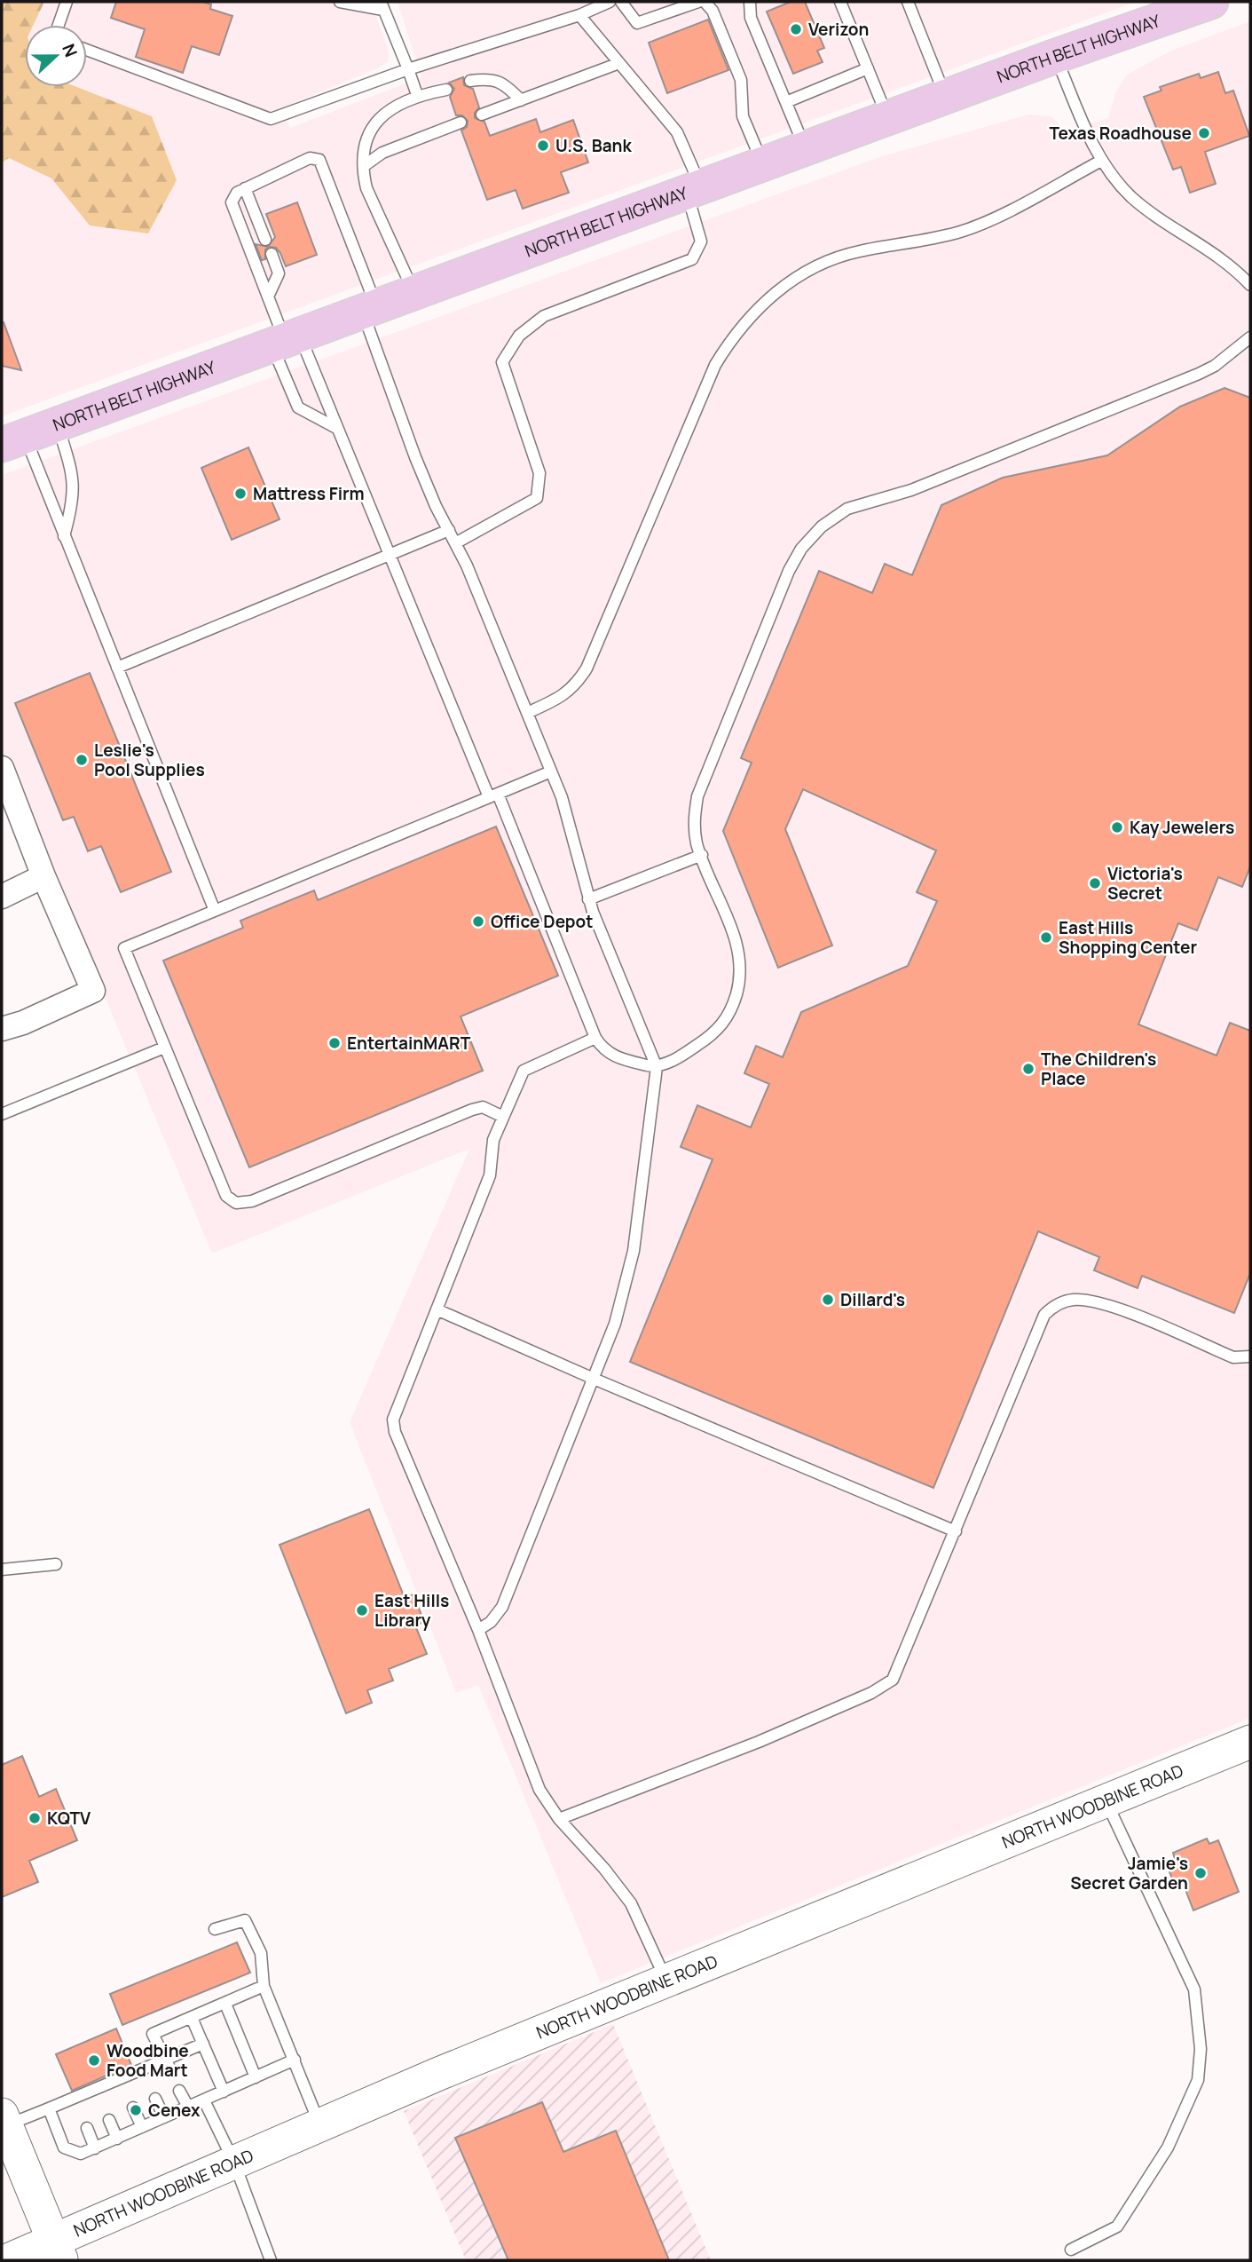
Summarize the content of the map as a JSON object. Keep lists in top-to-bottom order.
{
  "streets": {
    "main road": ["NORTH BELT HIGHWAY", "NORTH WOODBINE ROAD"]
  },
  "places": [
    "Verizon",
    "Texas Roadhouse",
    "U.S. Bank",
    "Mattress Firm",
    "Leslie's Pool Supplies",
    "Kay Jewelers",
    "Victoria's Secret",
    "Office Depot",
    "East Hills Shopping Center",
    "EntertainMART",
    "The Children's Place",
    "Dillard's",
    "East Hills Library",
    "KQTV",
    "Jamie's Secret Garden",
    "Woodbine Food Mart",
    "Cenex"
  ],
  "north": "right"
}
